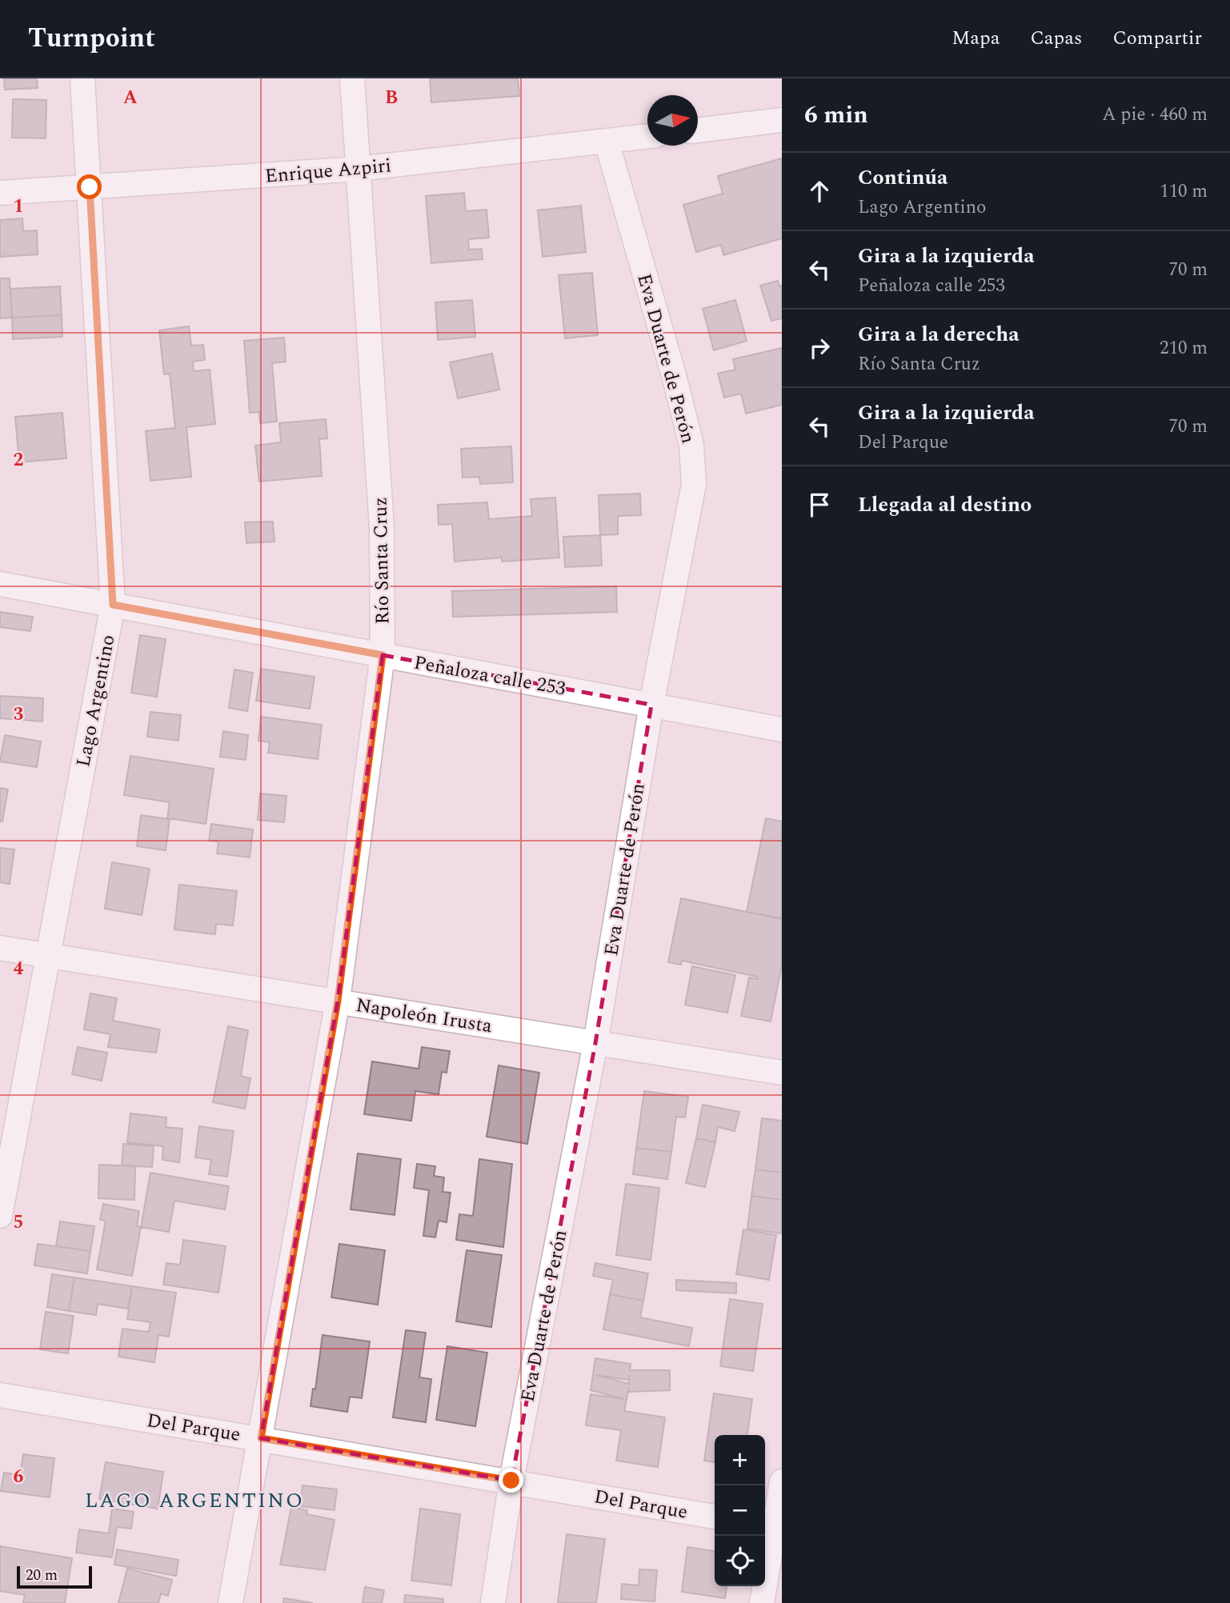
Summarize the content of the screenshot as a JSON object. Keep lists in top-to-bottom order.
{
  "streets": {
    "street": [
      "Enrique Azpiri",
      "Eva Duarte de Perón",
      "Río Santa Cruz",
      "Peñaloza calle 253",
      "Lago Argentino",
      "Napoleón Irusta",
      "Del Parque"
    ]
  },
  "crossings": [
    ["Enrique Azpiri", "Eva Duarte de Perón"],
    ["Enrique Azpiri", "Río Santa Cruz"],
    ["Enrique Azpiri", "Lago Argentino"],
    ["Eva Duarte de Perón", "Peñaloza calle 253"],
    ["Eva Duarte de Perón", "Napoleón Irusta"],
    ["Eva Duarte de Perón", "Del Parque"],
    ["Río Santa Cruz", "Peñaloza calle 253"],
    ["Río Santa Cruz", "Napoleón Irusta"],
    ["Río Santa Cruz", "Del Parque"],
    ["Peñaloza calle 253", "Lago Argentino"],
    ["Lago Argentino", "Napoleón Irusta"]
  ],
  "districts": ["LAGO ARGENTINO"],
  "scale_bar": "20 m",
  "north": "right",
  "page": {
    "header": "Turnpoint",
    "nav": ["Mapa", "Capas", "Compartir"],
    "heading": ["6 min", "A pie · 460 m"],
    "list": [
      ["Continúa", "Lago Argentino", "110 m"],
      ["Gira a la izquierda", "Peñaloza calle 253", "70 m"],
      ["Gira a la derecha", "Río Santa Cruz", "210 m"],
      ["Gira a la izquierda", "Del Parque", "70 m"],
      "Llegada al destino"
    ],
    "map_buttons": ["+", "−"],
    "scale": "20 m"
  },
  "grid": {
    "columns": ["A", "B"],
    "rows": [
      "1",
      "2",
      "3",
      "4",
      "5",
      "6"
    ]
  }
}
